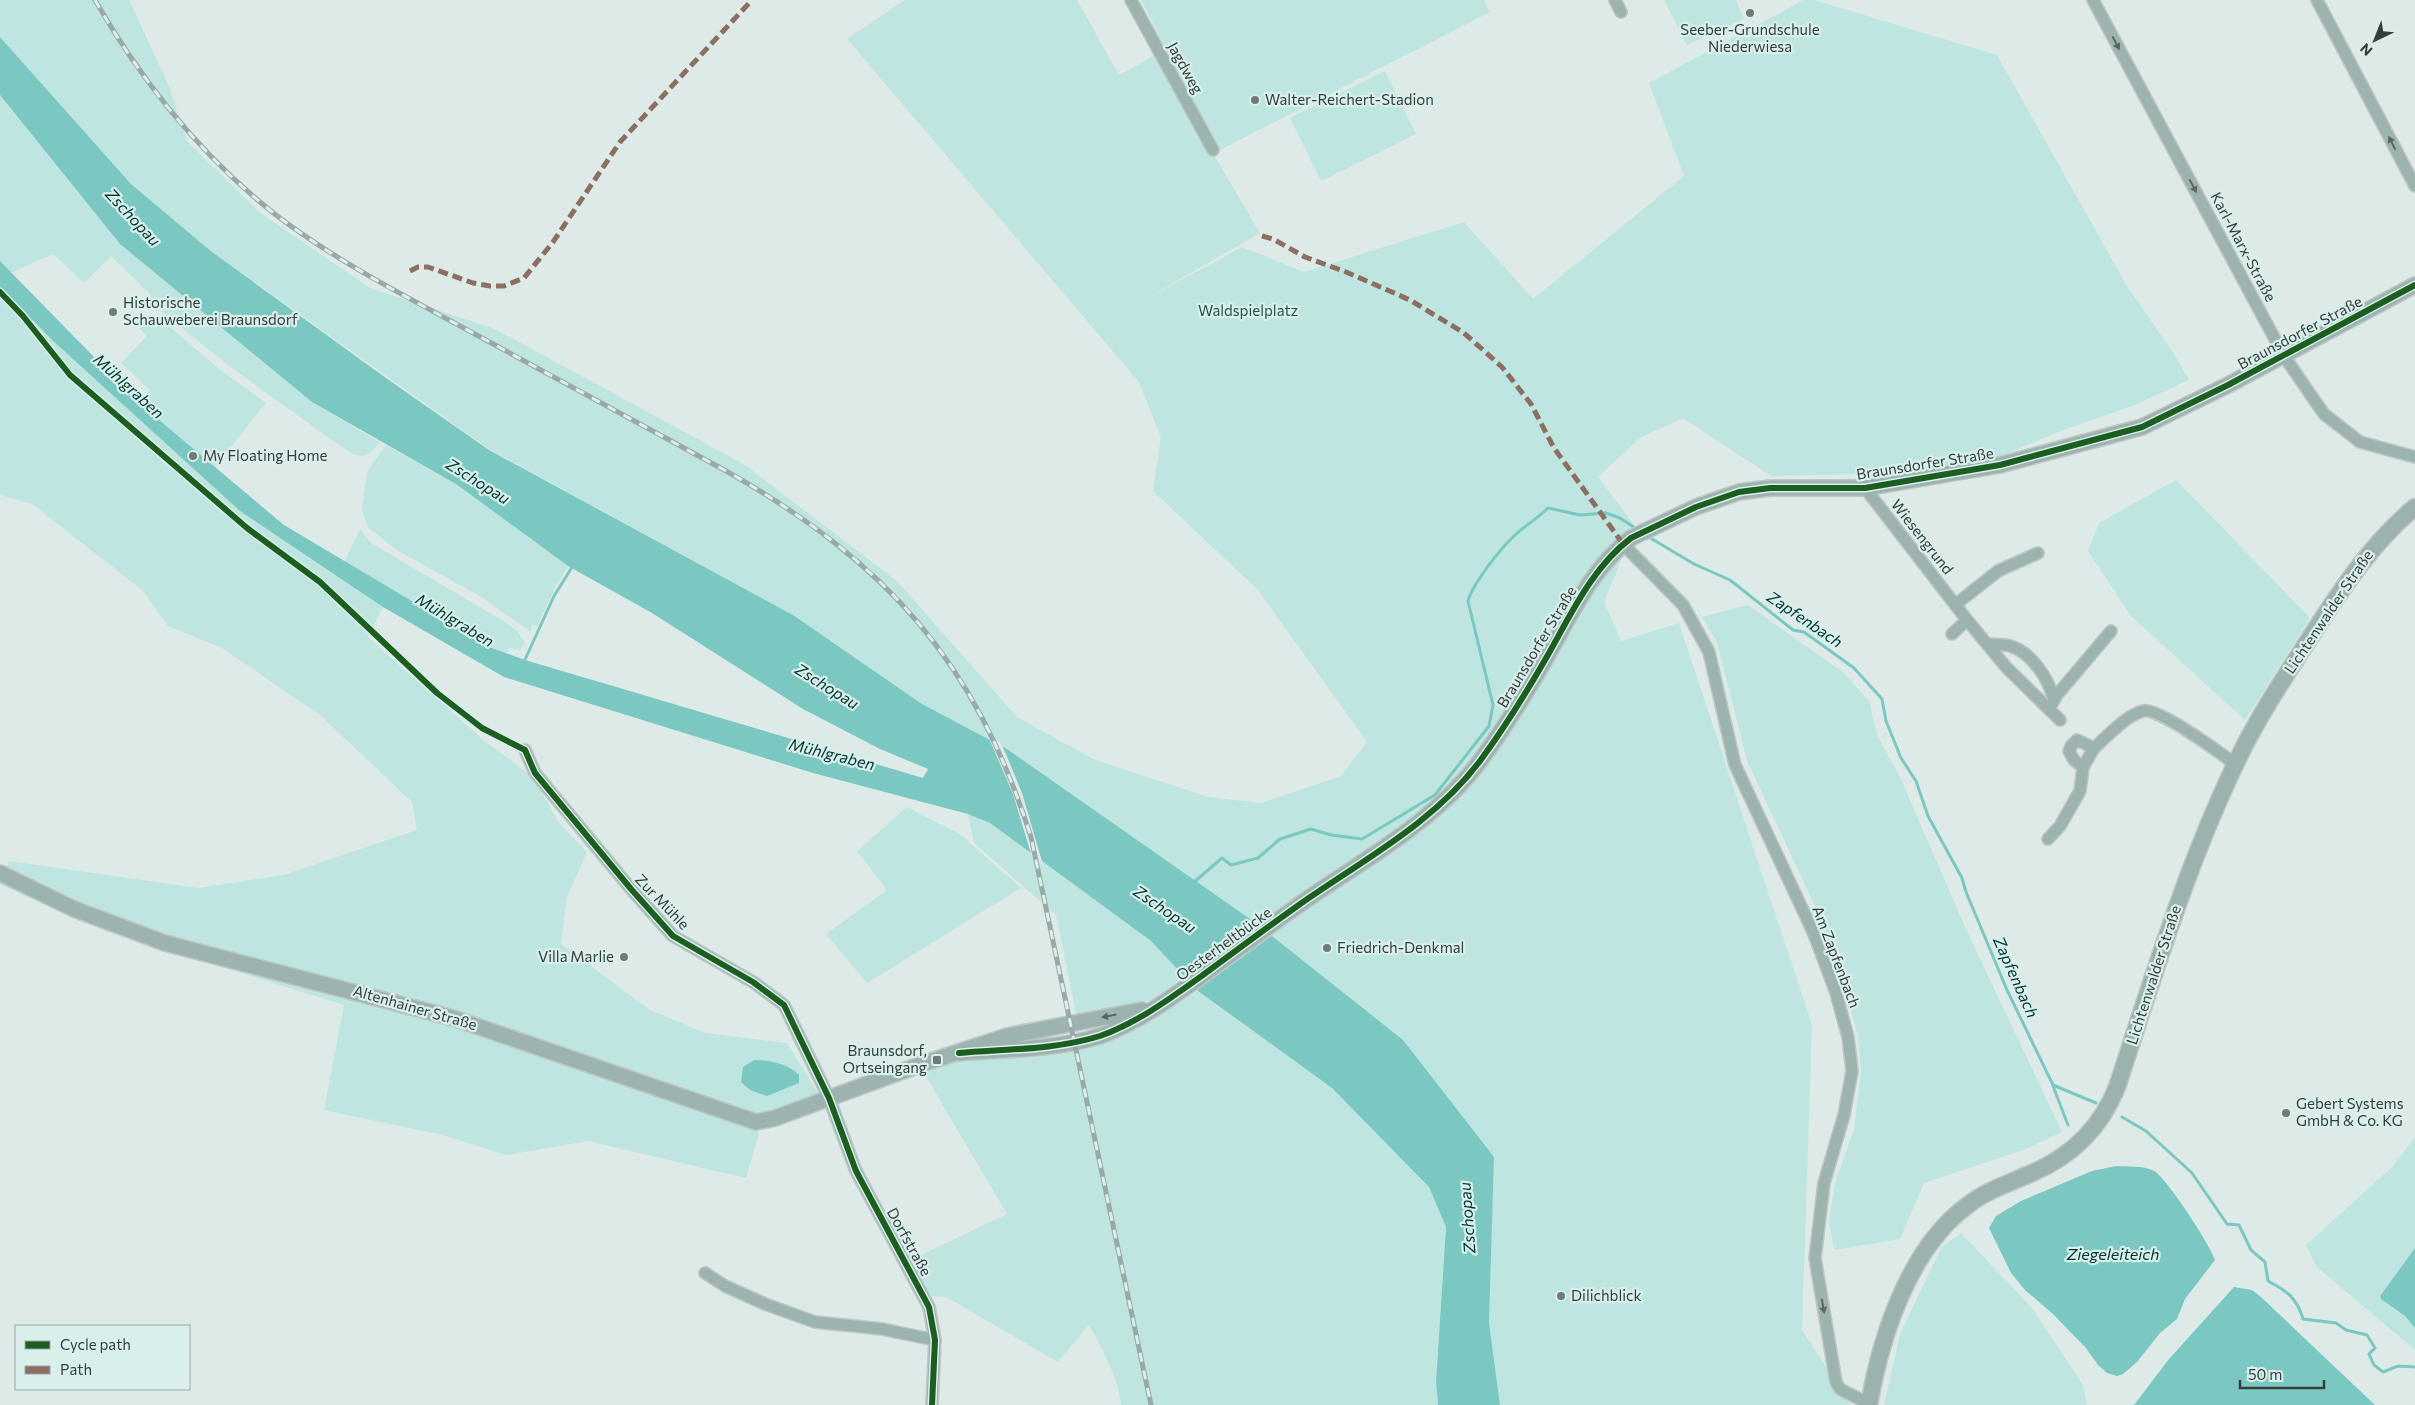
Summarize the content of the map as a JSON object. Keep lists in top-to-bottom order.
{
  "streets": {
    "main road": ["Lichtenwalder Straße"],
    "street": [
      "Jagdweg",
      "Karl-Marx-Straße",
      "Braunsdorfer Straße",
      "Wiesengrund",
      "Zur Mühle",
      "Oesterheltbücke",
      "Am Zapfenbach",
      "Altenhainer Straße",
      "Dorfstraße"
    ]
  },
  "crossings": [
    ["Karl-Marx-Straße", "Braunsdorfer Straße"],
    ["Braunsdorfer Straße", "Wiesengrund"],
    ["Braunsdorfer Straße", "Oesterheltbücke"],
    ["Braunsdorfer Straße", "Am Zapfenbach"],
    ["Lichtenwalder Straße", "Am Zapfenbach"],
    ["Zur Mühle", "Oesterheltbücke"],
    ["Zur Mühle", "Altenhainer Straße"],
    ["Zur Mühle", "Dorfstraße"],
    ["Oesterheltbücke", "Altenhainer Straße"],
    ["Oesterheltbücke", "Dorfstraße"],
    ["Altenhainer Straße", "Dorfstraße"]
  ],
  "one_way": ["Karl-Marx-Straße", "Am Zapfenbach"],
  "water": [
    "Zschopau",
    "Mühlgraben",
    "Zapfenbach",
    "Ziegeleiteich"
  ],
  "parks": ["Waldspielplatz"],
  "places": {
    "other": [
      "Seeber-Grundschule Niederwiesa",
      "Walter-Reichert-Stadion",
      "Historische Schauweberei Braunsdorf",
      "My Floating Home",
      "Friedrich-Denkmal",
      "Villa Marlie",
      "Gebert Systems GmbH & Co. KG",
      "Dilichblick"
    ],
    "transit": ["Braunsdorf, Ortseingang"]
  },
  "legend": ["Cycle path", "Path"],
  "scale_bar": "50 m",
  "north": "bottom left"
}
